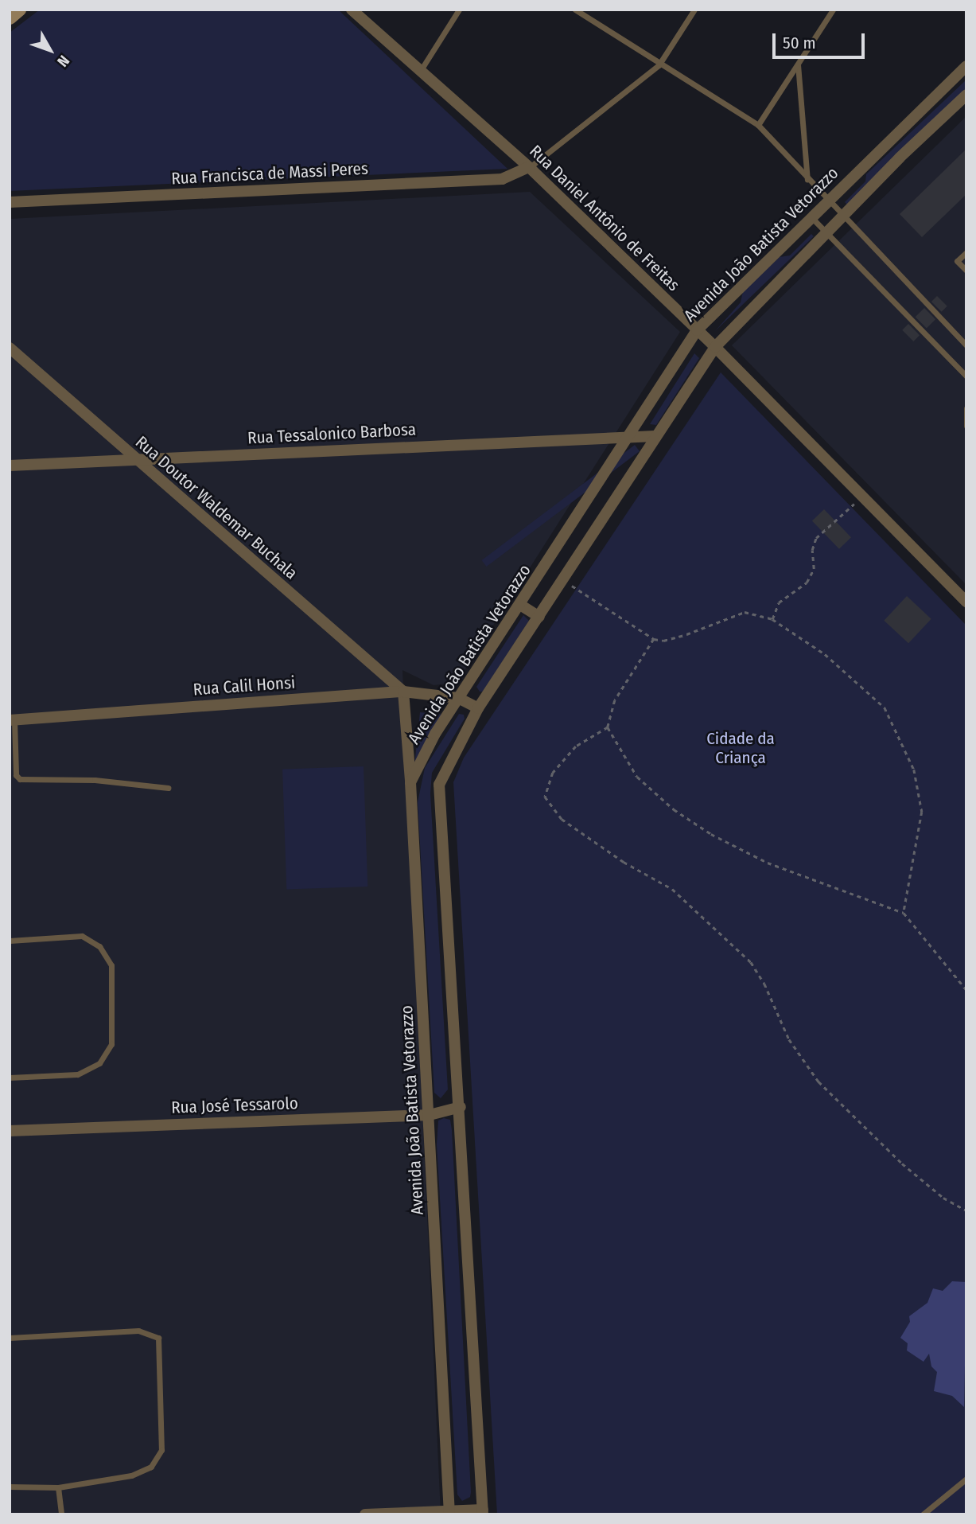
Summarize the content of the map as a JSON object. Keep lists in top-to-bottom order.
{
  "streets": {
    "street": [
      "Rua Francisca de Massi Peres",
      "Rua Daniel Antônio de Freitas",
      "Avenida João Batista Vetorazzo",
      "Rua Tessalonico Barbosa",
      "Rua Doutor Waldemar Buchala",
      "Rua Calil Honsi",
      "Rua José Tessarolo"
    ]
  },
  "crossings": [
    ["Rua Francisca de Massi Peres", "Rua Daniel Antônio de Freitas"],
    ["Rua Daniel Antônio de Freitas", "Avenida João Batista Vetorazzo"],
    ["Avenida João Batista Vetorazzo", "Rua Tessalonico Barbosa"],
    ["Avenida João Batista Vetorazzo", "Rua Calil Honsi"],
    ["Avenida João Batista Vetorazzo", "Rua José Tessarolo"],
    ["Rua Tessalonico Barbosa", "Rua Doutor Waldemar Buchala"],
    ["Rua Doutor Waldemar Buchala", "Rua Calil Honsi"]
  ],
  "parks": ["Cidade da Criança"],
  "scale_bar": "50 m",
  "north": "bottom right"
}
